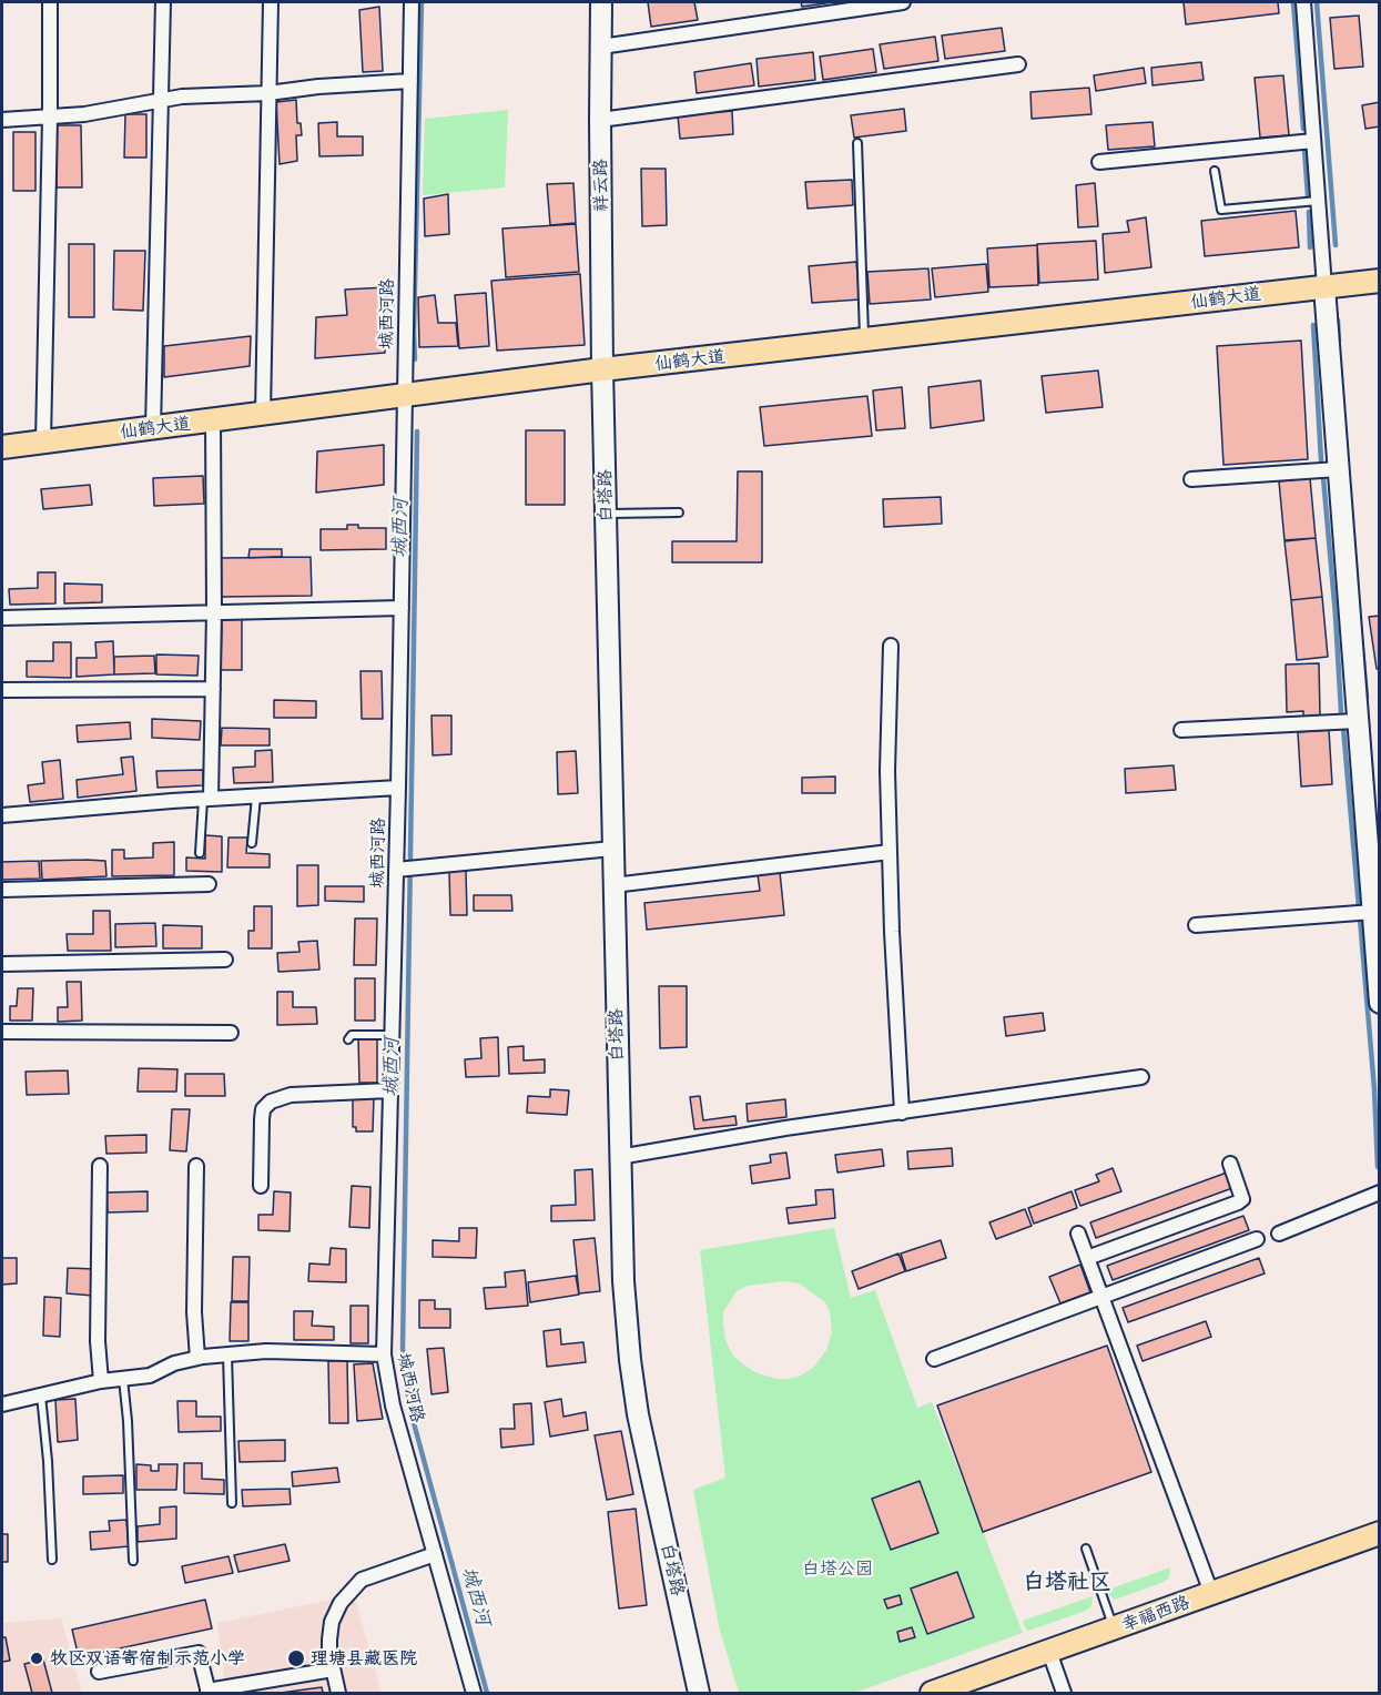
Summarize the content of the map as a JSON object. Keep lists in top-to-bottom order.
{
  "streets": {
    "main road": ["仙鹤大道", "幸福西路"],
    "street": ["祥云路", "城西河路", "白塔路"]
  },
  "crossings": [
    ["祥云路", "仙鹤大道"],
    ["祥云路", "白塔路"],
    ["仙鹤大道", "城西河路"],
    ["仙鹤大道", "白塔路"]
  ],
  "districts": ["白塔社区"],
  "water": ["城西河"],
  "parks": ["白塔公园"],
  "places": ["牧区双语寄宿制示范小学", "理塘县藏医院"]
}
